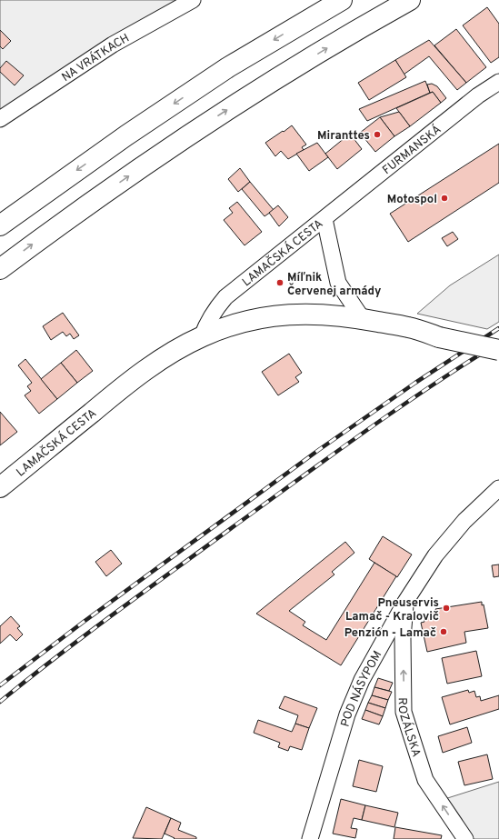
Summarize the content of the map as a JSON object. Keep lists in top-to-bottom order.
{
  "streets": {
    "main road": ["LAMAČSKÁ CESTA"],
    "street": [
      "NA VRÁTKACH",
      "FURMANSKÁ",
      "POD NÁSYPOM",
      "ROZÁLSKA"
    ]
  },
  "crossings": [
    ["FURMANSKÁ", "LAMAČSKÁ CESTA"],
    ["POD NÁSYPOM", "ROZÁLSKA"]
  ],
  "one_way": ["ROZÁLSKA"],
  "places": [
    "Miranttes",
    "Motospol",
    "Míľnik Červenej armády",
    "Pneuservis Lamač - Kralovič",
    "Penzión - Lamač"
  ]
}
